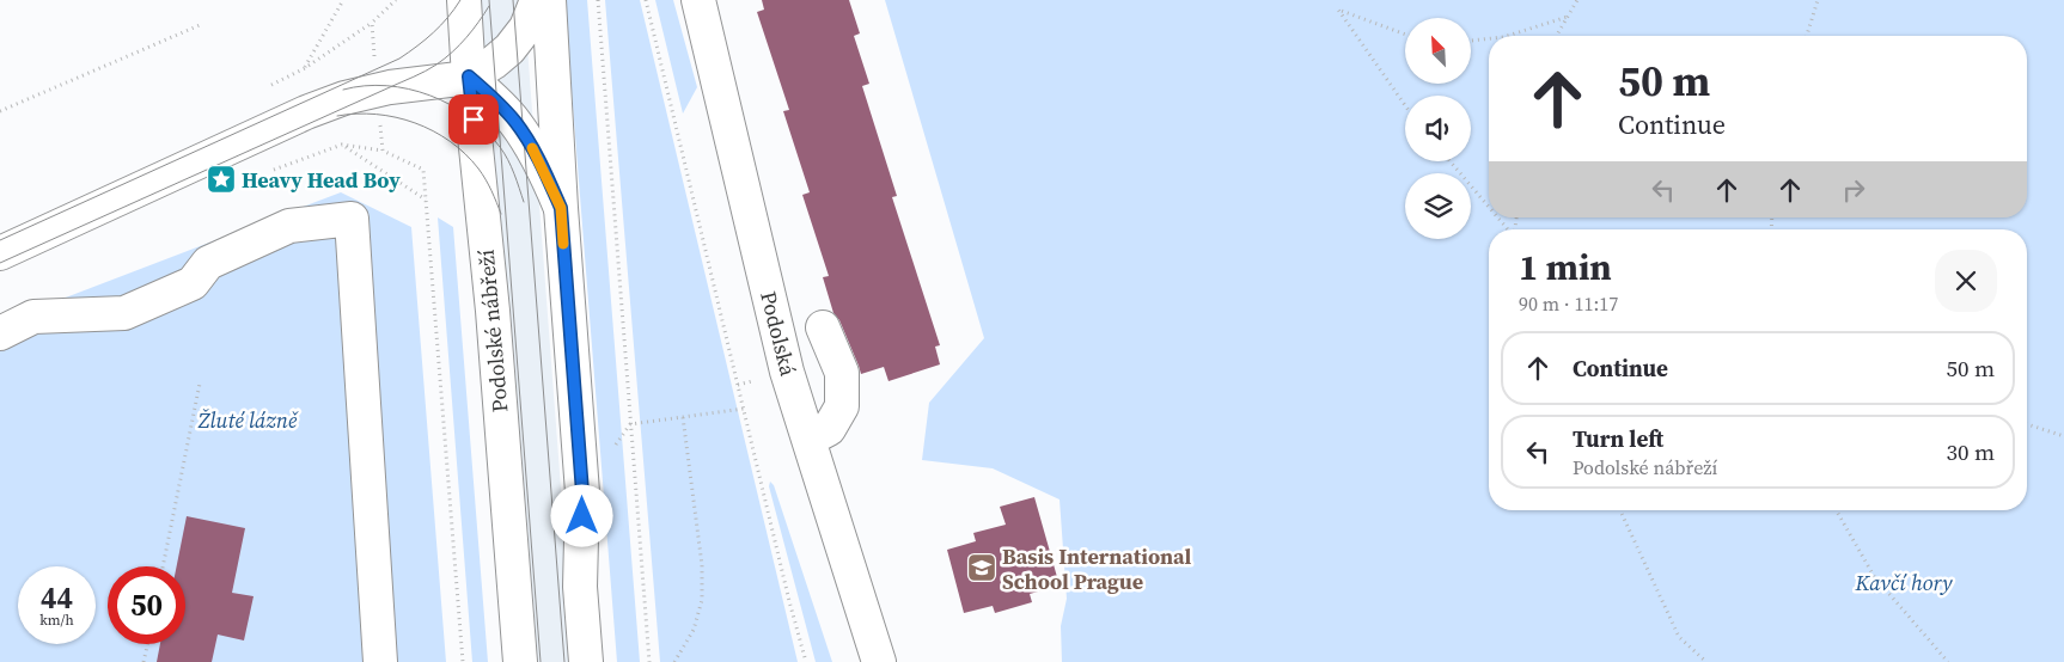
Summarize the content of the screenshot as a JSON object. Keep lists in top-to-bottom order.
{
  "streets": {
    "main road": ["Podolské nábřeží", "Podolská"]
  },
  "parks": ["Žluté lázně", "Kavčí hory"],
  "places": {
    "place": ["Heavy Head Boy"],
    "school or university": ["Basis International School Prague"]
  },
  "north": "top left",
  "page": {
    "turn": ["50 m", "Continue"],
    "heading": ["1 min", "90 m · 11:17"],
    "list": [
      {
        "name": "Continue",
        "value": "50 m"
      },
      {
        "name": "Turn left",
        "note": "Podolské nábřeží",
        "value": "30 m"
      }
    ],
    "speed": "44 km/h",
    "limit": "50"
  }
}
